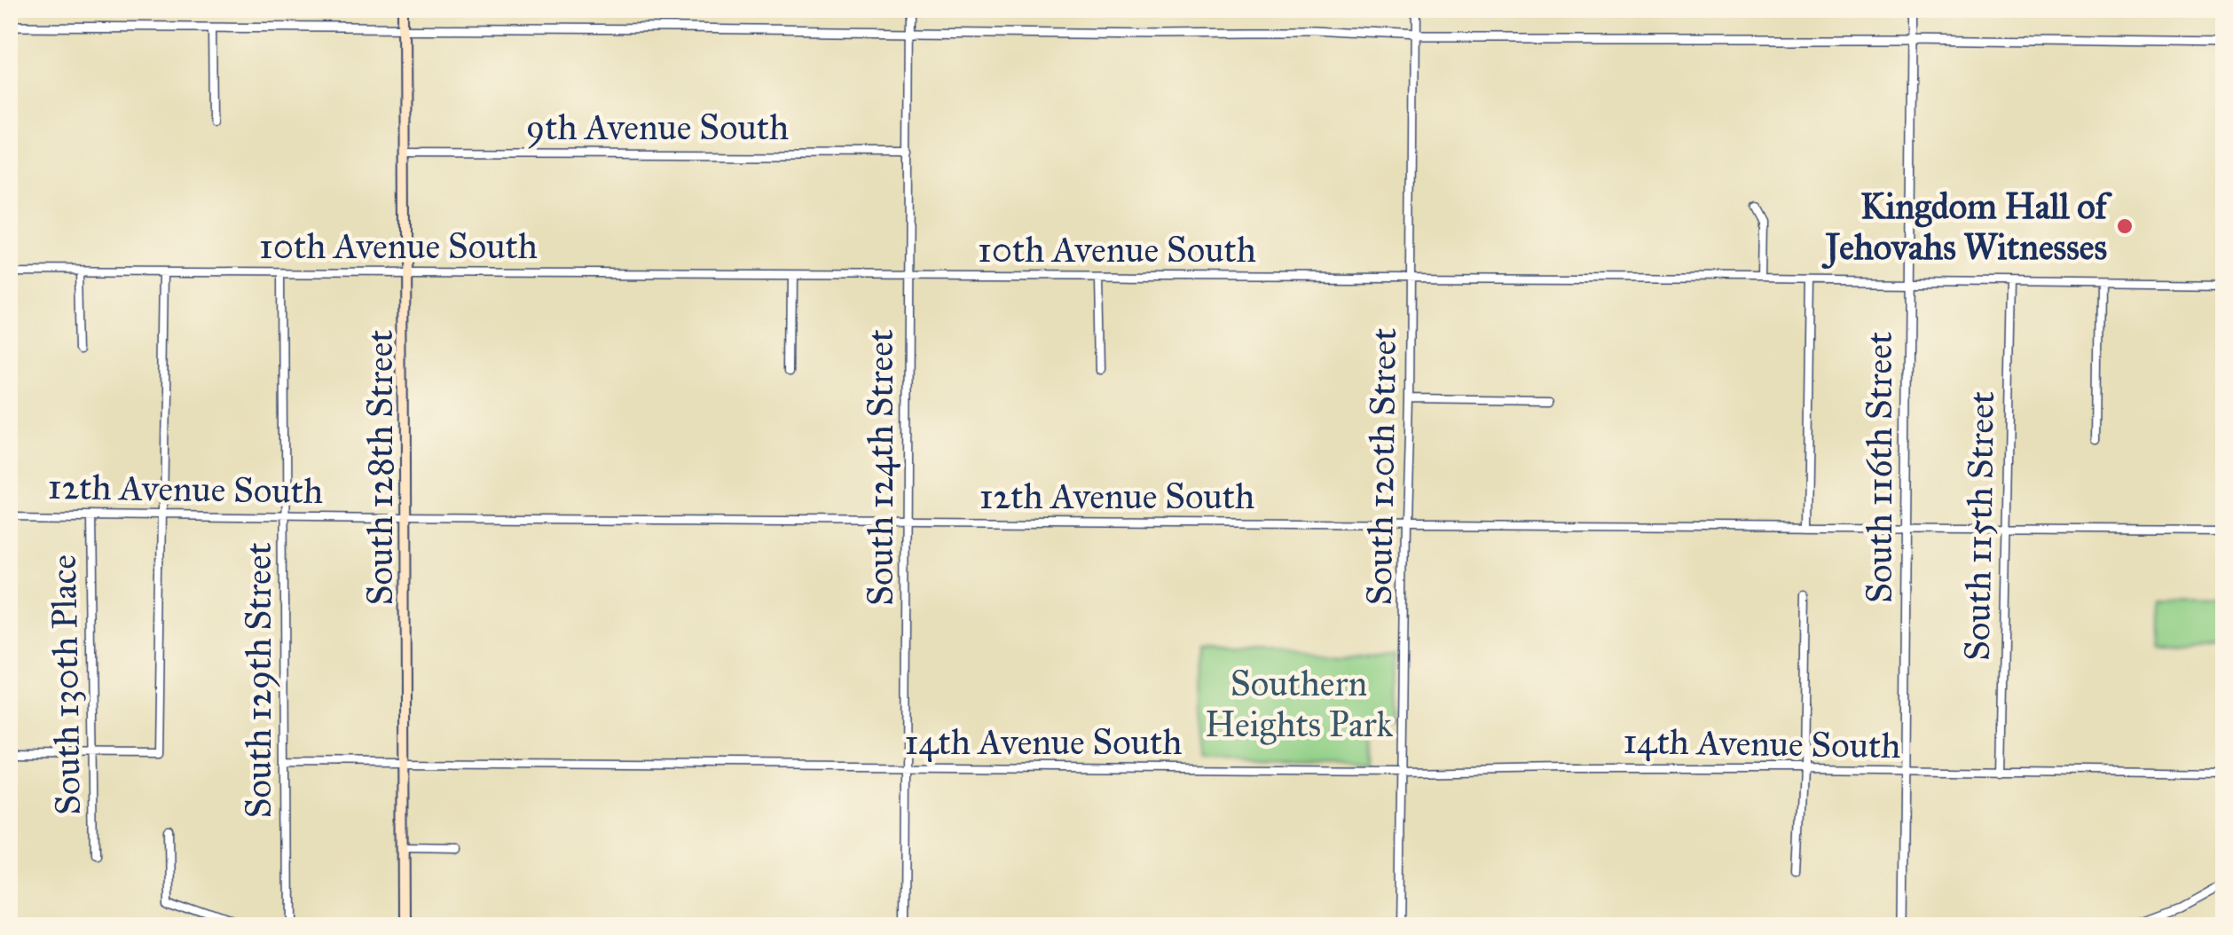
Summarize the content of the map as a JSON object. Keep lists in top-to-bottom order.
{
  "streets": {
    "main road": ["South 128th Street"],
    "street": [
      "9th Avenue South",
      "10th Avenue South",
      "South 120th Street",
      "South 124th Street",
      "South 116th Street",
      "12th Avenue South",
      "South 115th Street",
      "South 129th Street",
      "South 130th Place",
      "14th Avenue South"
    ]
  },
  "crossings": [
    ["9th Avenue South", "South 128th Street"],
    ["9th Avenue South", "South 124th Street"],
    ["10th Avenue South", "South 120th Street"],
    ["10th Avenue South", "South 128th Street"],
    ["10th Avenue South", "South 124th Street"],
    ["10th Avenue South", "South 116th Street"],
    ["10th Avenue South", "South 115th Street"],
    ["10th Avenue South", "South 129th Street"],
    ["South 120th Street", "12th Avenue South"],
    ["South 120th Street", "14th Avenue South"],
    ["South 128th Street", "12th Avenue South"],
    ["South 128th Street", "14th Avenue South"],
    ["South 124th Street", "12th Avenue South"],
    ["South 124th Street", "14th Avenue South"],
    ["South 116th Street", "12th Avenue South"],
    ["South 116th Street", "14th Avenue South"],
    ["12th Avenue South", "South 115th Street"],
    ["12th Avenue South", "South 129th Street"],
    ["12th Avenue South", "South 130th Place"],
    ["South 115th Street", "14th Avenue South"],
    ["South 129th Street", "14th Avenue South"]
  ],
  "parks": ["Southern Heights Park"],
  "places": ["Kingdom Hall of Jehovahs Witnesses"]
}
